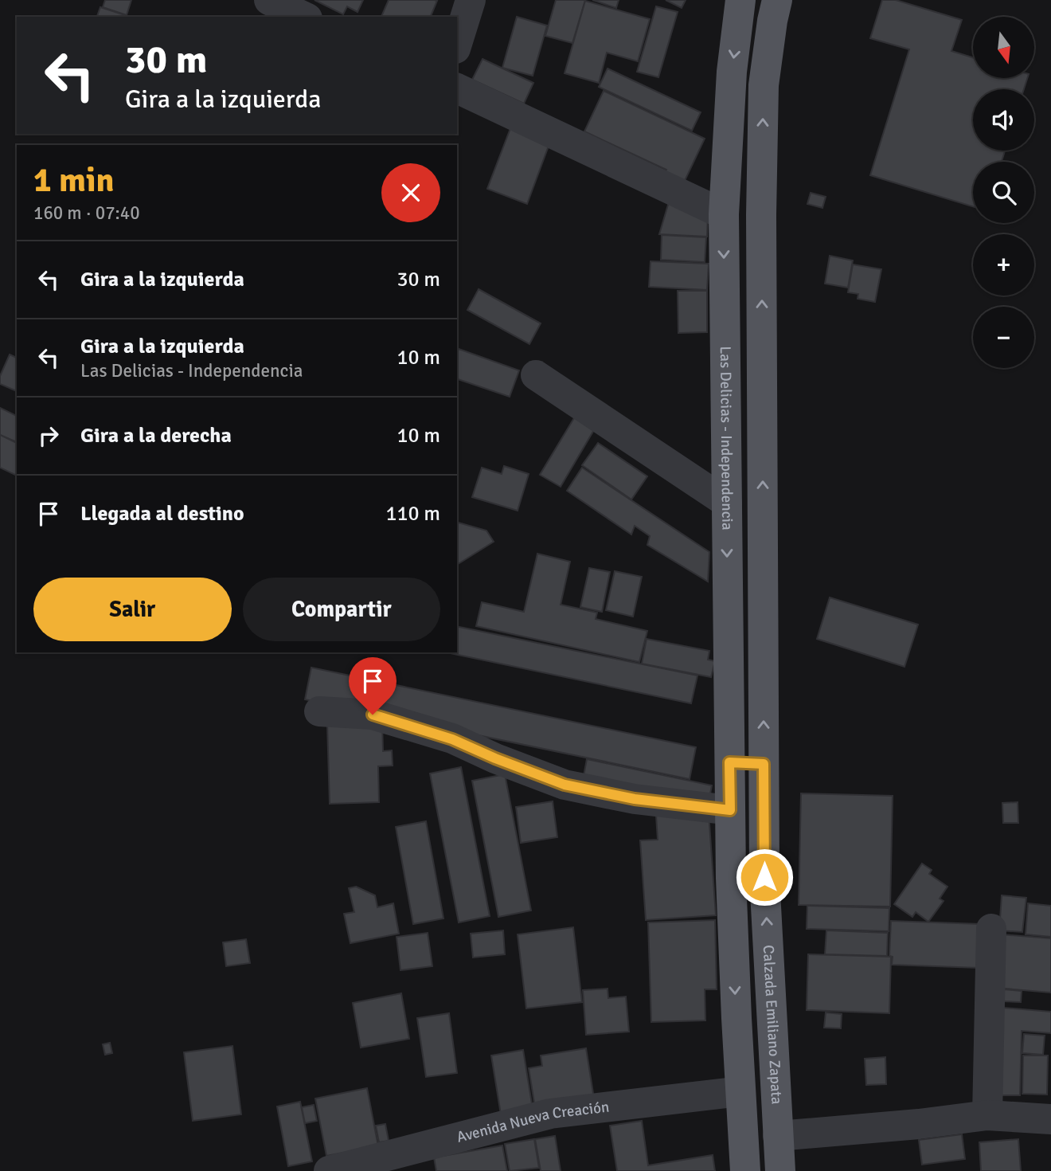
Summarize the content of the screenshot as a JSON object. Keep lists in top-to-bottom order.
{
  "streets": {
    "main road": ["Las Delicias - Independencia", "Calzada Emiliano Zapata"],
    "street": ["Avenida Nueva Creación"]
  },
  "crossings": [
    ["Las Delicias - Independencia", "Avenida Nueva Creación"]
  ],
  "one_way": ["Calzada Emiliano Zapata"],
  "north": "bottom",
  "page": {
    "map_buttons": ["+", "−"],
    "turn": ["30 m", "Gira a la izquierda"],
    "heading": ["1 min", "160 m · 07:40"],
    "list": [
      {
        "name": "Gira a la izquierda",
        "value": "30 m"
      },
      {
        "name": "Gira a la izquierda",
        "note": "Las Delicias - Independencia",
        "value": "10 m"
      },
      {
        "name": "Gira a la derecha",
        "value": "10 m"
      },
      {
        "name": "Llegada al destino",
        "value": "110 m"
      }
    ],
    "buttons": ["Salir", "Compartir"]
  }
}
